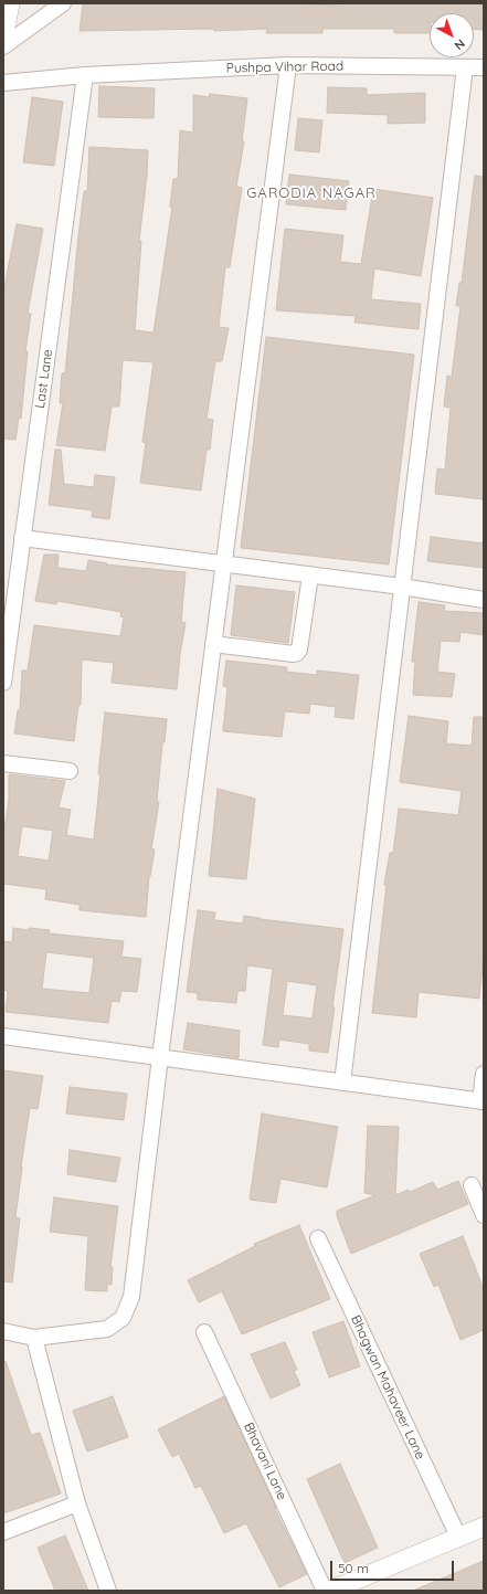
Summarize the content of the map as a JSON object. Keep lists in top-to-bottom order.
{
  "streets": {
    "street": [
      "Pushpa Vihar Road",
      "Last Lane",
      "Bhagwan Mahaveer Lane",
      "Bhavani Lane"
    ]
  },
  "crossings": [
    ["Pushpa Vihar Road", "Last Lane"]
  ],
  "districts": ["GARODIA NAGAR"],
  "scale_bar": "50 m",
  "north": "bottom right"
}
